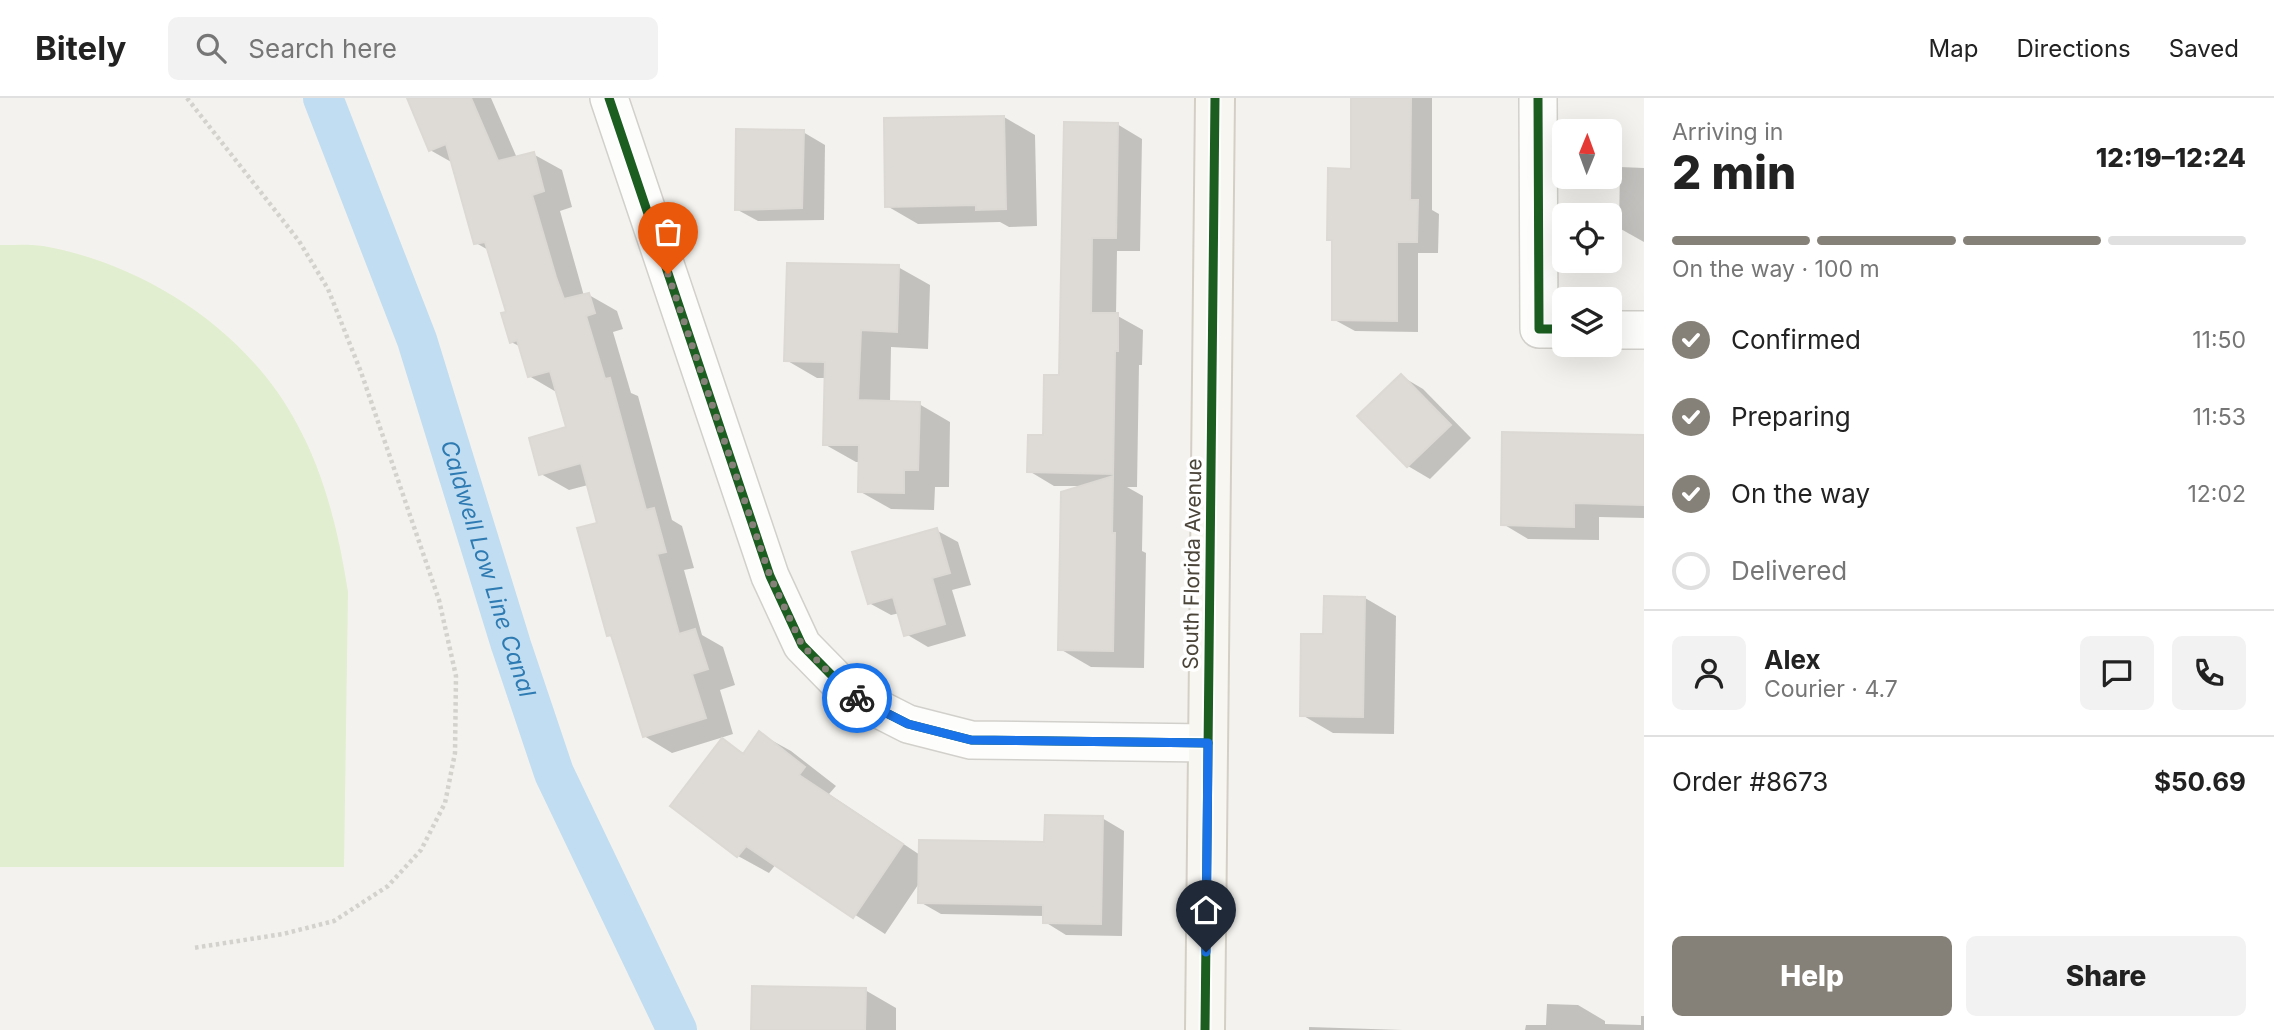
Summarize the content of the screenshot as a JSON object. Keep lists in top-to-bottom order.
{
  "streets": {
    "street": ["South Florida Avenue"]
  },
  "water": ["Caldwell Low Line Canal"],
  "north": "top",
  "page": {
    "header": "Bitely",
    "search": "Search here",
    "nav": ["Map", "Directions", "Saved"],
    "heading": ["2 min", "Arriving in", "12:19–12:24"],
    "panel": [
      "Alex",
      "Courier · 4.7",
      "Order #8673",
      "$50.69"
    ],
    "bar": "On the way · 100 m",
    "list": [
      ["Confirmed", "11:50"],
      ["Preparing", "11:53"],
      ["On the way", "12:02"],
      "Delivered"
    ],
    "buttons": ["Help", "Share"]
  }
}
